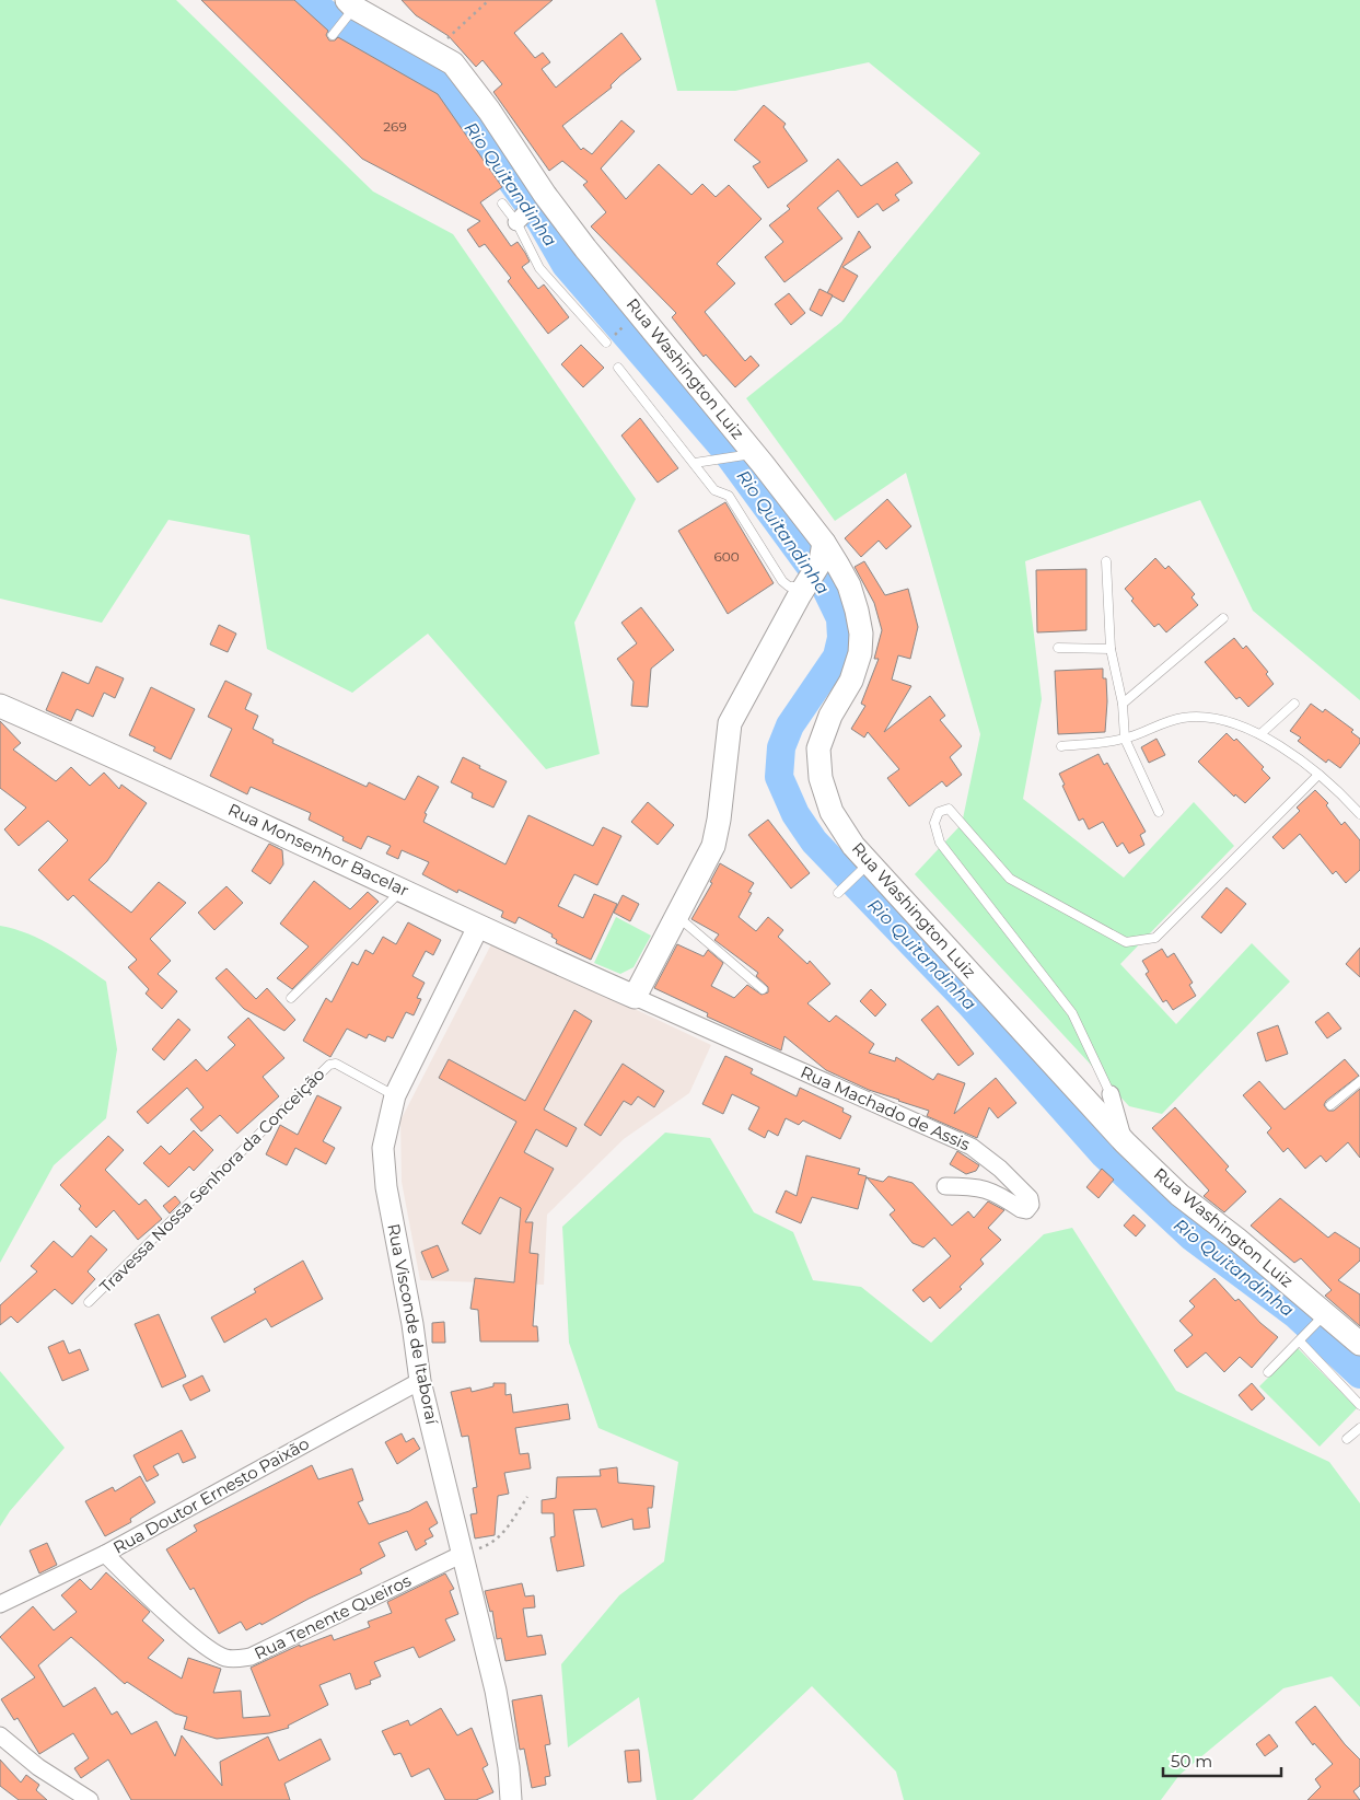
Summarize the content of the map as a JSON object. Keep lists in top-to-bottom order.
{
  "streets": {
    "main road": ["Rua Washington Luiz", "Rua Monsenhor Bacelar"],
    "street": [
      "Rua Machado de Assis",
      "Rua Visconde de Itaboraí",
      "Rua Doutor Ernesto Paixão",
      "Rua Tenente Queiros"
    ],
    "lane": ["Travessa Nossa Senhora da Conceição"]
  },
  "crossings": [
    ["Rua Monsenhor Bacelar", "Rua Machado de Assis"],
    ["Rua Monsenhor Bacelar", "Rua Visconde de Itaboraí"],
    ["Travessa Nossa Senhora da Conceição", "Rua Visconde de Itaboraí"],
    ["Rua Visconde de Itaboraí", "Rua Doutor Ernesto Paixão"],
    ["Rua Visconde de Itaboraí", "Rua Tenente Queiros"],
    ["Rua Doutor Ernesto Paixão", "Rua Tenente Queiros"]
  ],
  "water": ["Rio Quitandinha"],
  "house_numbers": ["269", "600"],
  "scale_bar": "50 m"
}
